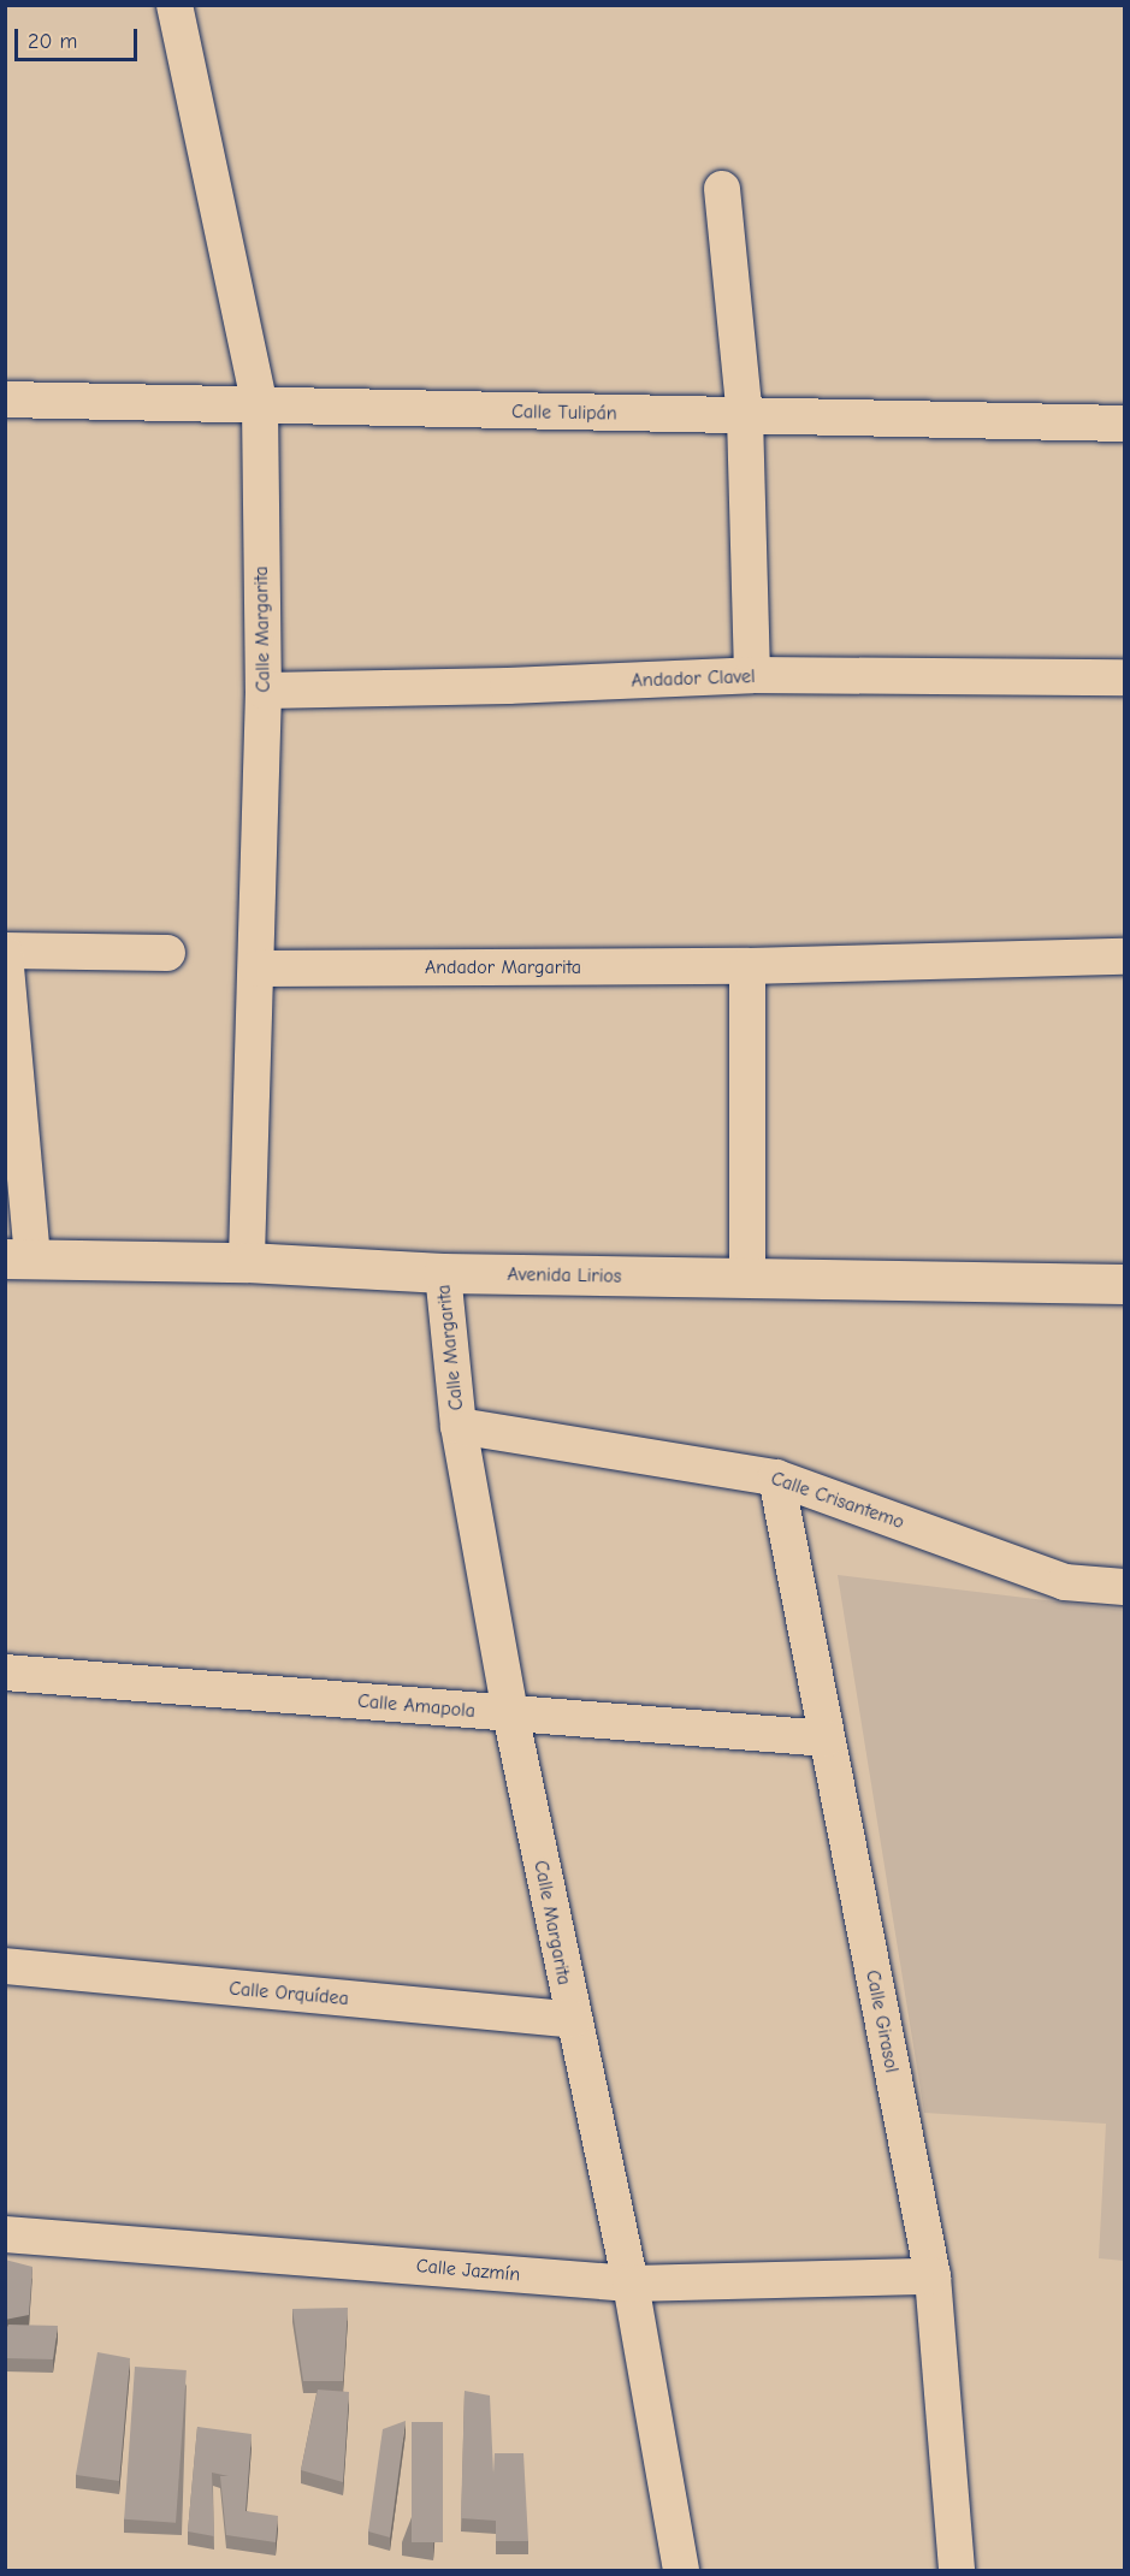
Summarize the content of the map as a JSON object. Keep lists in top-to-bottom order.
{
  "streets": {
    "street": [
      "Calle Tulipán",
      "Calle Margarita",
      "Andador Clavel",
      "Andador Margarita",
      "Avenida Lirios",
      "Calle Crisantemo",
      "Calle Amapola",
      "Calle Orquídea",
      "Calle Girasol",
      "Calle Jazmín"
    ]
  },
  "crossings": [
    ["Calle Tulipán", "Calle Margarita"],
    ["Calle Margarita", "Andador Clavel"],
    ["Calle Margarita", "Andador Margarita"],
    ["Calle Margarita", "Avenida Lirios"],
    ["Calle Margarita", "Calle Crisantemo"],
    ["Calle Margarita", "Calle Amapola"],
    ["Calle Margarita", "Calle Orquídea"],
    ["Calle Margarita", "Calle Jazmín"],
    ["Calle Crisantemo", "Calle Girasol"],
    ["Calle Amapola", "Calle Girasol"],
    ["Calle Girasol", "Calle Jazmín"]
  ],
  "scale_bar": "20 m"
}
